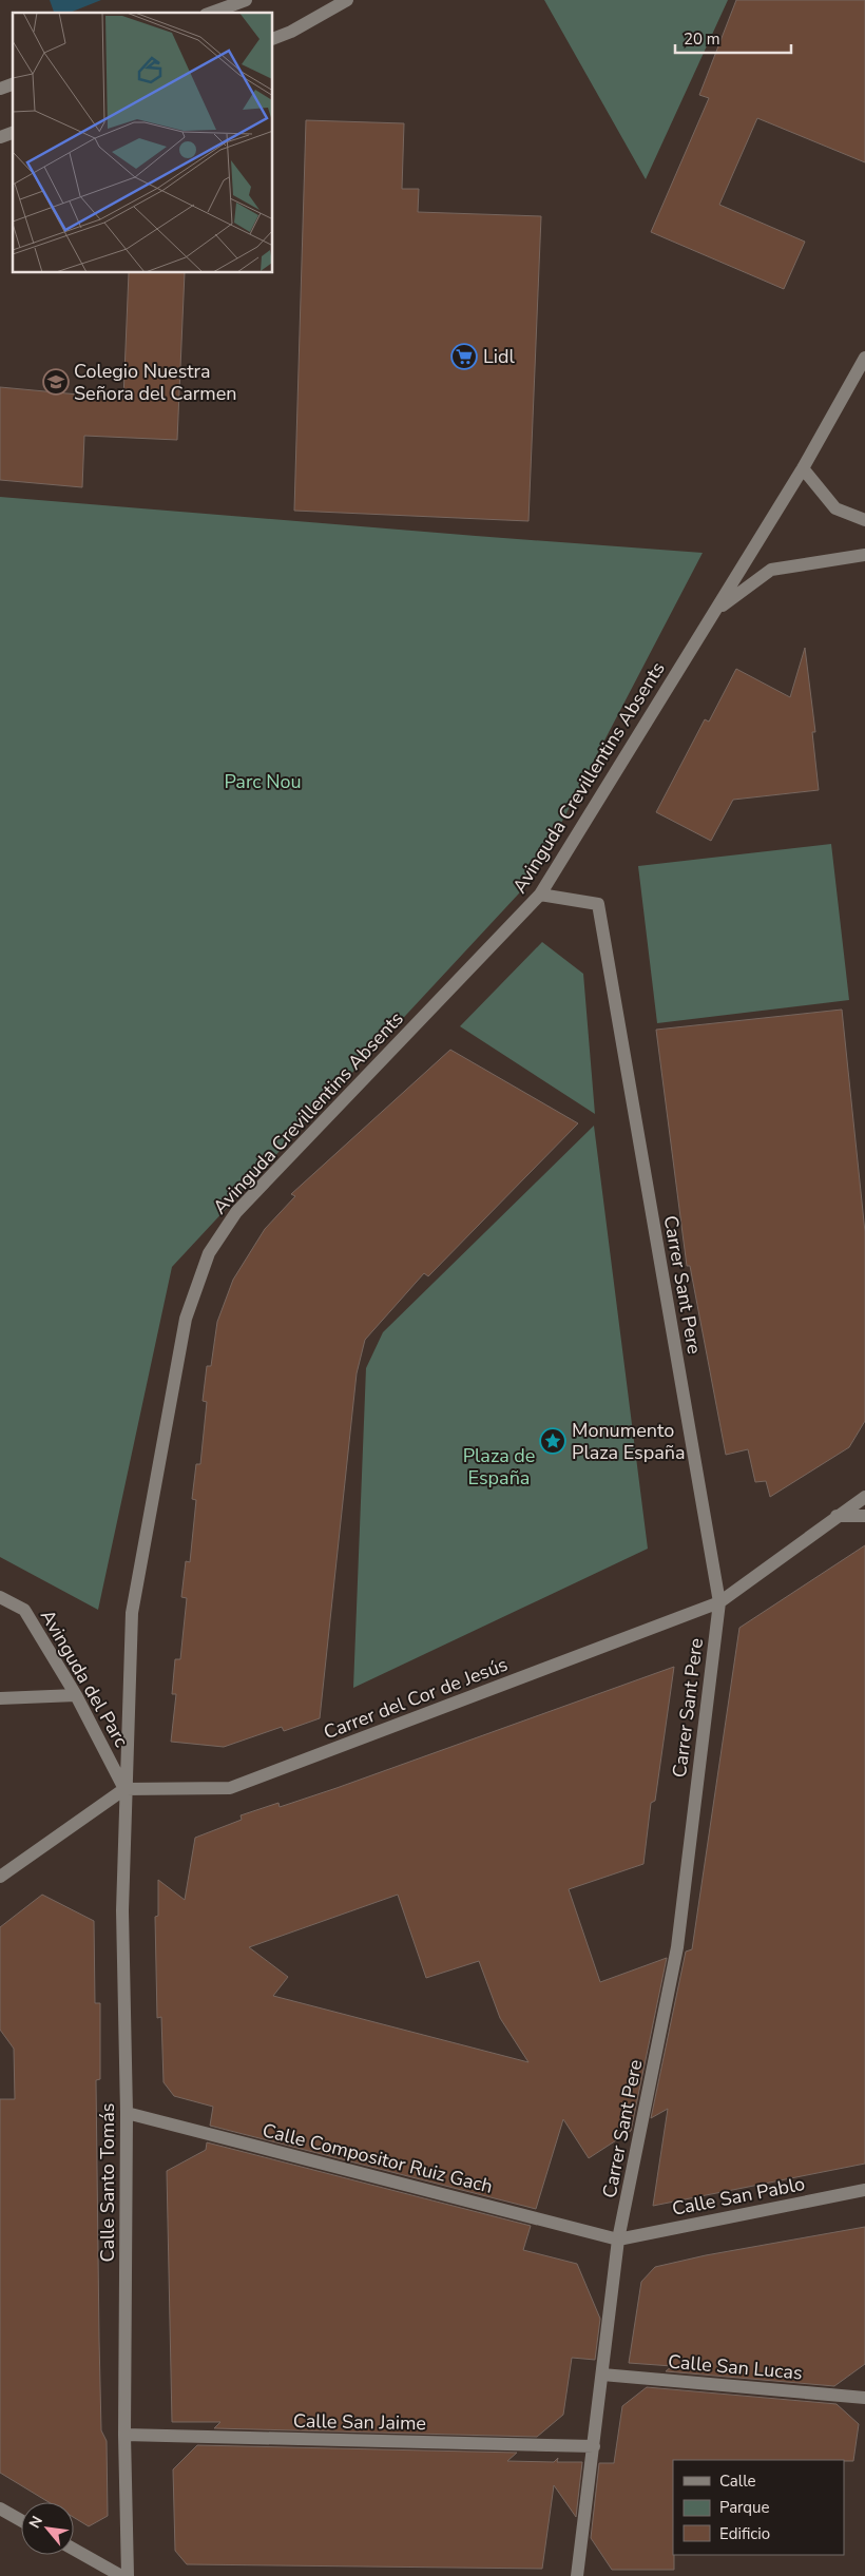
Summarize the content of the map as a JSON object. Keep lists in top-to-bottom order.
{
  "streets": {
    "street": [
      "Avinguda Crevillentins Absents",
      "Carrer Sant Pere",
      "Avinguda del Parc",
      "Carrer del Cor de Jesús",
      "Calle Compositor Ruiz Gach",
      "Calle Santo Tomás",
      "Calle San Pablo",
      "Calle San Lucas",
      "Calle San Jaime"
    ]
  },
  "crossings": [
    ["Avinguda Crevillentins Absents", "Carrer Sant Pere"],
    ["Avinguda Crevillentins Absents", "Avinguda del Parc"],
    ["Avinguda Crevillentins Absents", "Carrer del Cor de Jesús"],
    ["Avinguda Crevillentins Absents", "Calle Santo Tomás"],
    ["Carrer Sant Pere", "Carrer del Cor de Jesús"],
    ["Carrer Sant Pere", "Calle Compositor Ruiz Gach"],
    ["Carrer Sant Pere", "Calle San Pablo"],
    ["Carrer Sant Pere", "Calle San Lucas"],
    ["Carrer Sant Pere", "Calle San Jaime"],
    ["Avinguda del Parc", "Carrer del Cor de Jesús"],
    ["Avinguda del Parc", "Calle Santo Tomás"],
    ["Carrer del Cor de Jesús", "Calle Santo Tomás"],
    ["Calle Compositor Ruiz Gach", "Calle Santo Tomás"],
    ["Calle Compositor Ruiz Gach", "Calle San Pablo"],
    ["Calle Santo Tomás", "Calle San Jaime"]
  ],
  "parks": ["Parc Nou", "Plaza de España"],
  "places": {
    "supermarket": ["Lidl"],
    "school or university": ["Colegio Nuestra Señora del Carmen"],
    "place": ["Monumento Plaza España"]
  },
  "legend": ["Calle", "Parque", "Edificio"],
  "scale_bar": "20 m",
  "north": "top left"
}
